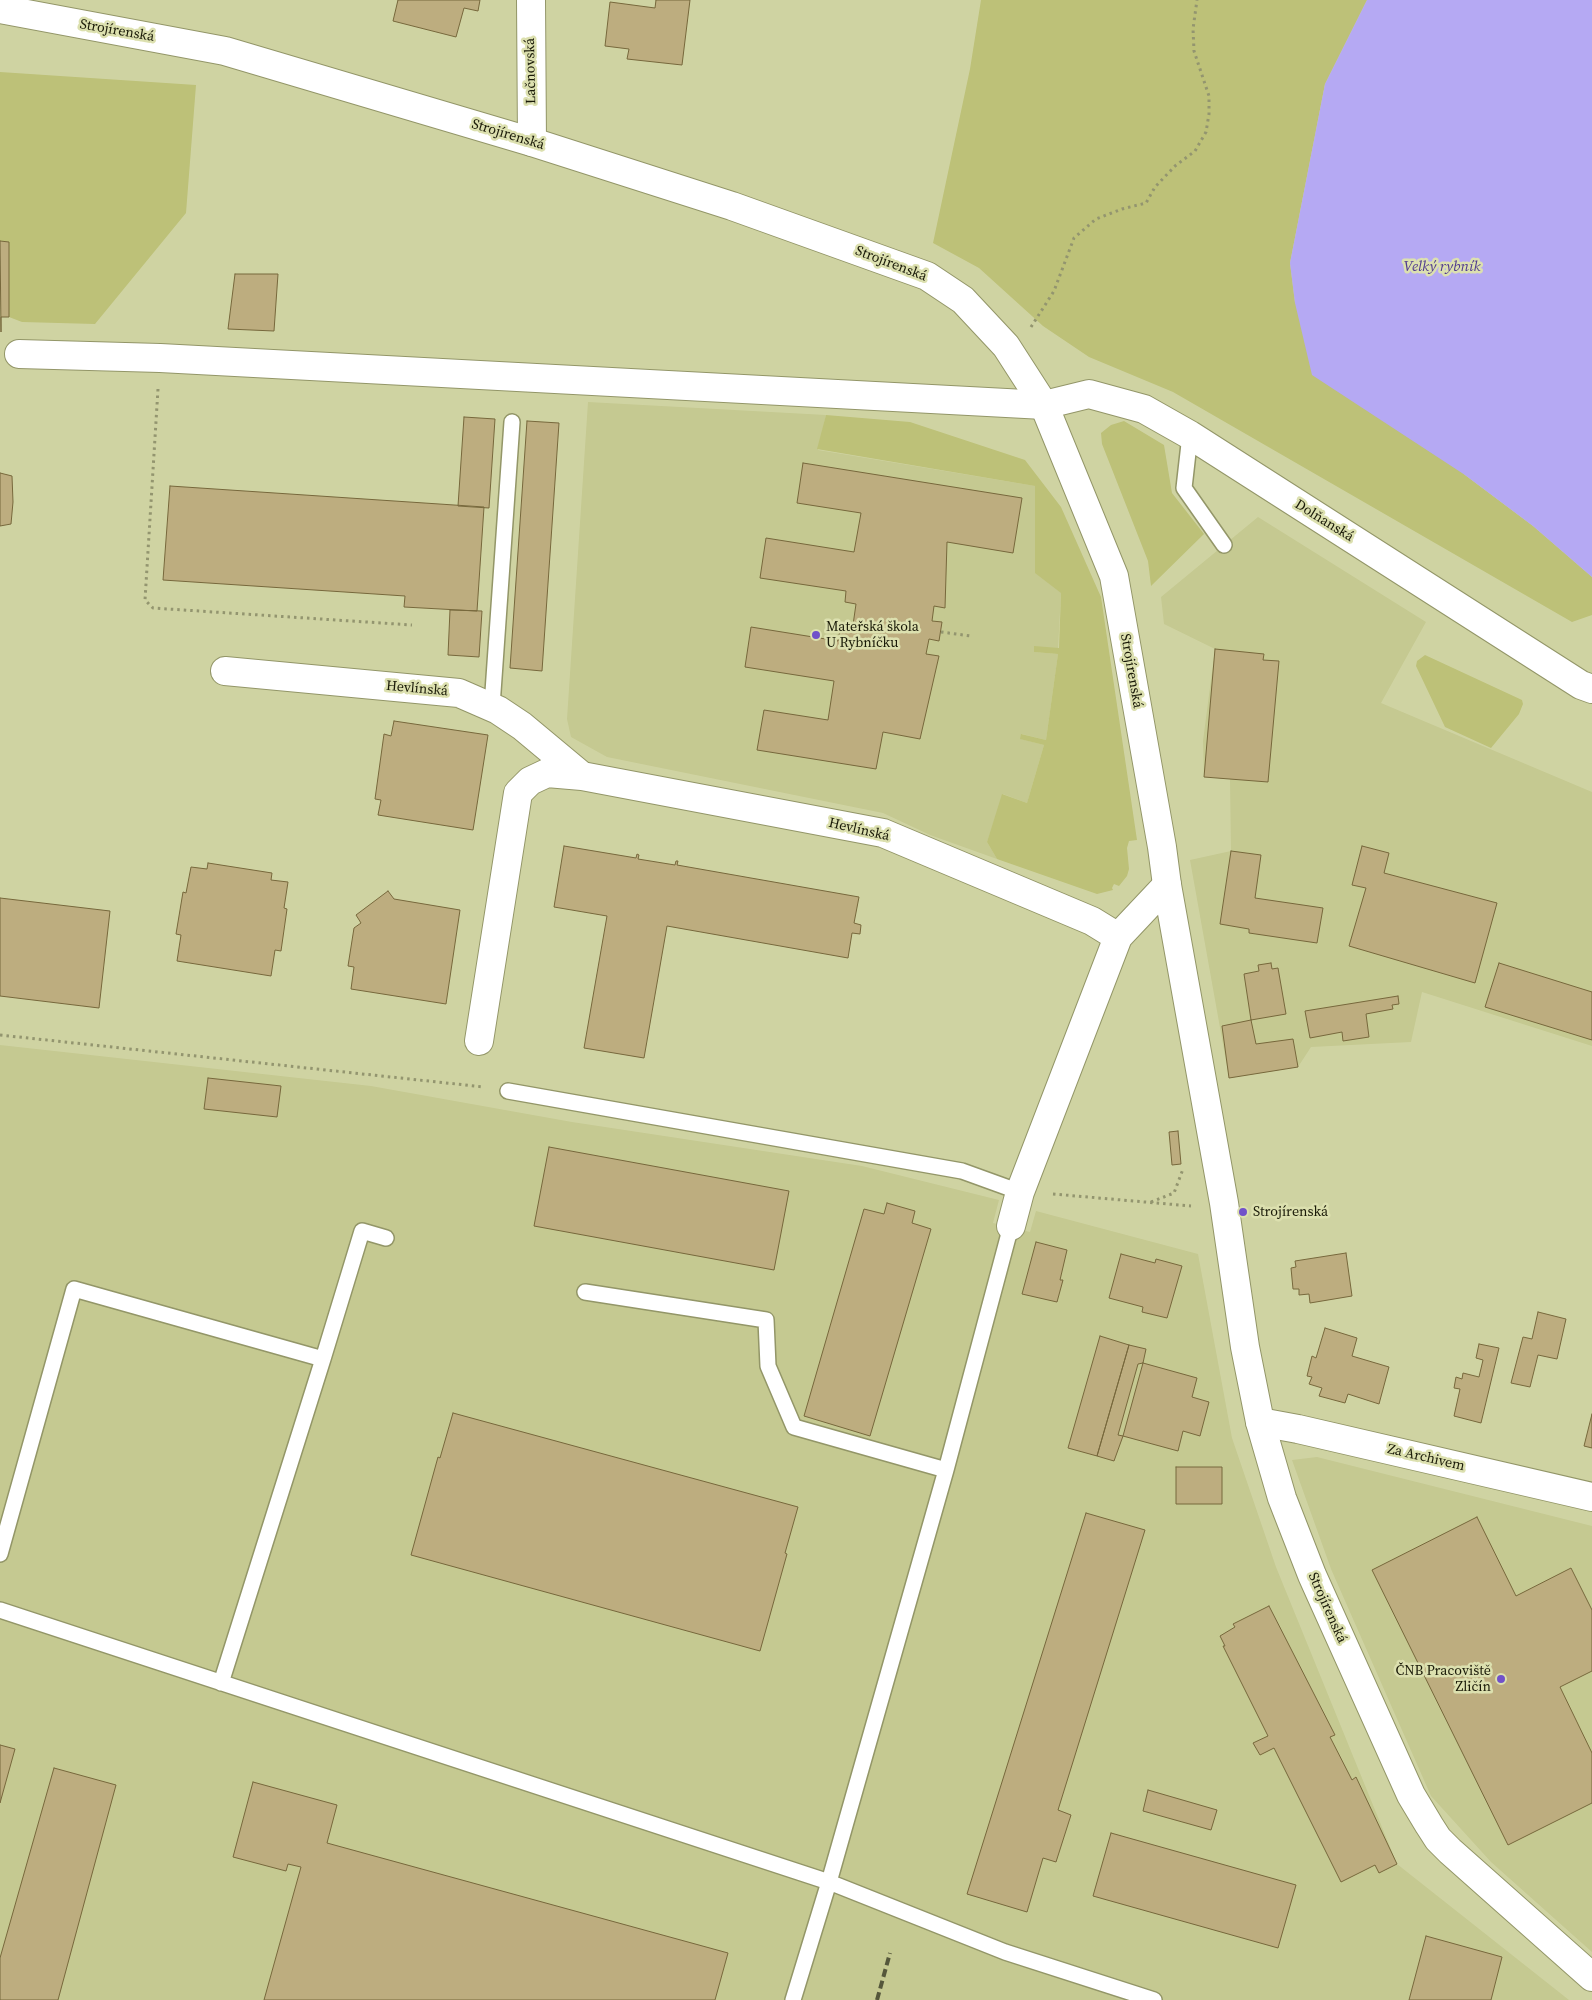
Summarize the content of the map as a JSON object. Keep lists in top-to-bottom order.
{
  "streets": {
    "street": [
      "Strojírenská",
      "Lačnovská",
      "Dolňanská",
      "Hevlínská",
      "Za Archivem"
    ]
  },
  "crossings": [
    ["Strojírenská", "Lačnovská"],
    ["Strojírenská", "Dolňanská"],
    ["Strojírenská", "Za Archivem"]
  ],
  "water": ["Velký rybník"],
  "places": ["Mateřská škola U Rybníčku", "Strojírenská", "ČNB Pracoviště Zličín"]
}
